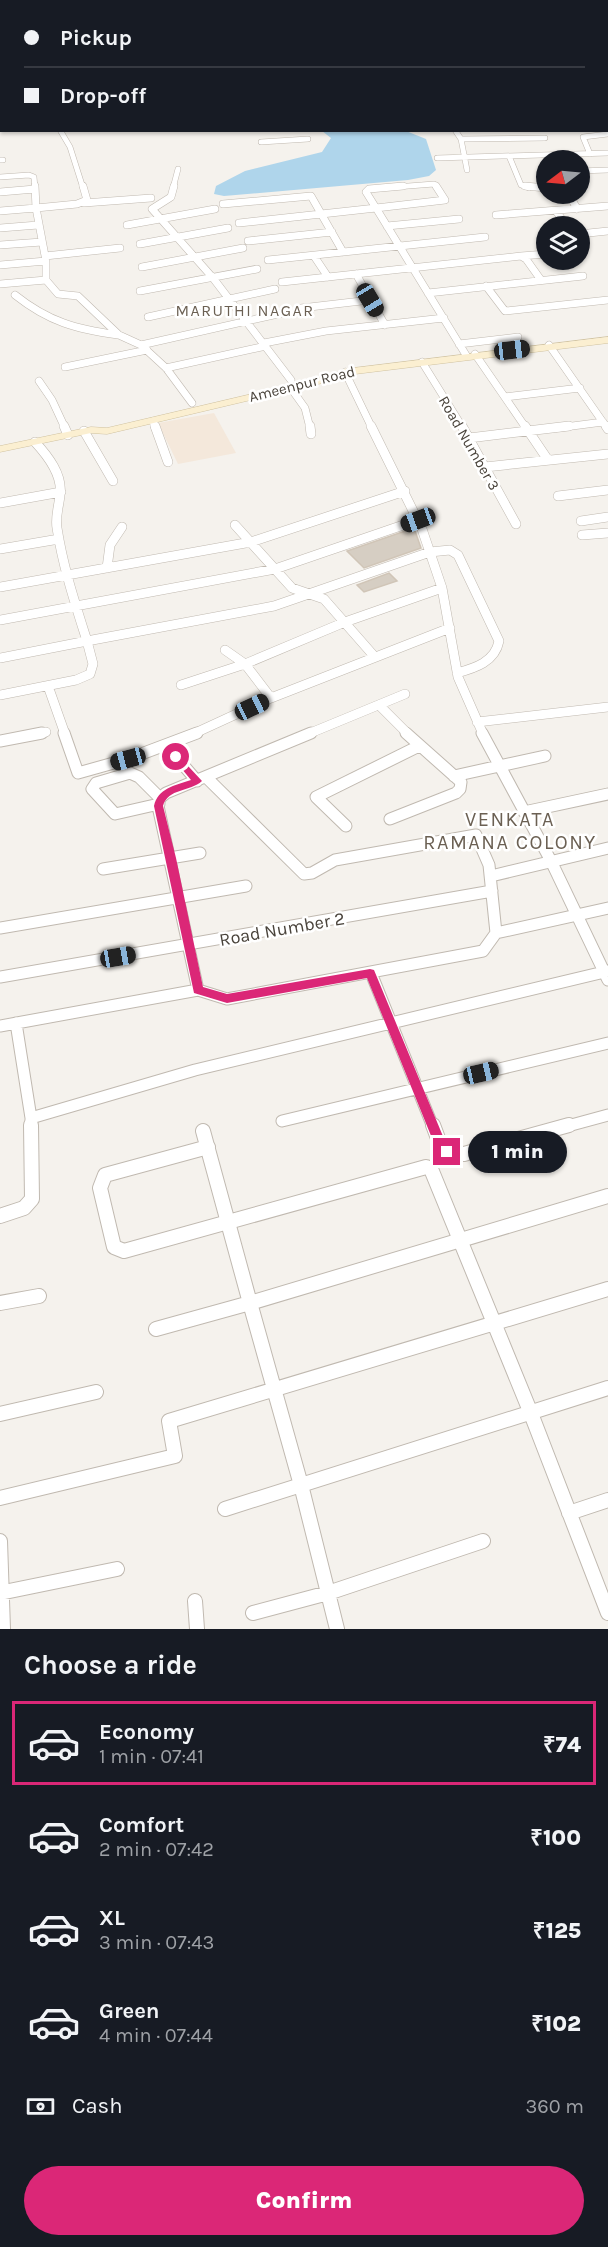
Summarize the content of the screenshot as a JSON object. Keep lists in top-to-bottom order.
{
  "streets": {
    "street": ["Ameenpur Road", "Road Number 3", "Road Number 2"]
  },
  "crossings": [
    ["Ameenpur Road", "Road Number 3"]
  ],
  "districts": ["MARUTHI NAGAR", "VENKATA RAMANA COLONY"],
  "north": "left",
  "page": {
    "banner": ["Pickup", "Drop-off"],
    "bubble": "1 min",
    "heading": "Choose a ride",
    "list": [
      {
        "name": "Economy",
        "note": "1 min · 07:41",
        "value": "₹74"
      },
      {
        "name": "Comfort",
        "note": "2 min · 07:42",
        "value": "₹100"
      },
      {
        "name": "XL",
        "note": "3 min · 07:43",
        "value": "₹125"
      },
      {
        "name": "Green",
        "note": "4 min · 07:44",
        "value": "₹102"
      }
    ],
    "pay": ["Cash", "360 m"],
    "buttons": "Confirm"
  }
}
